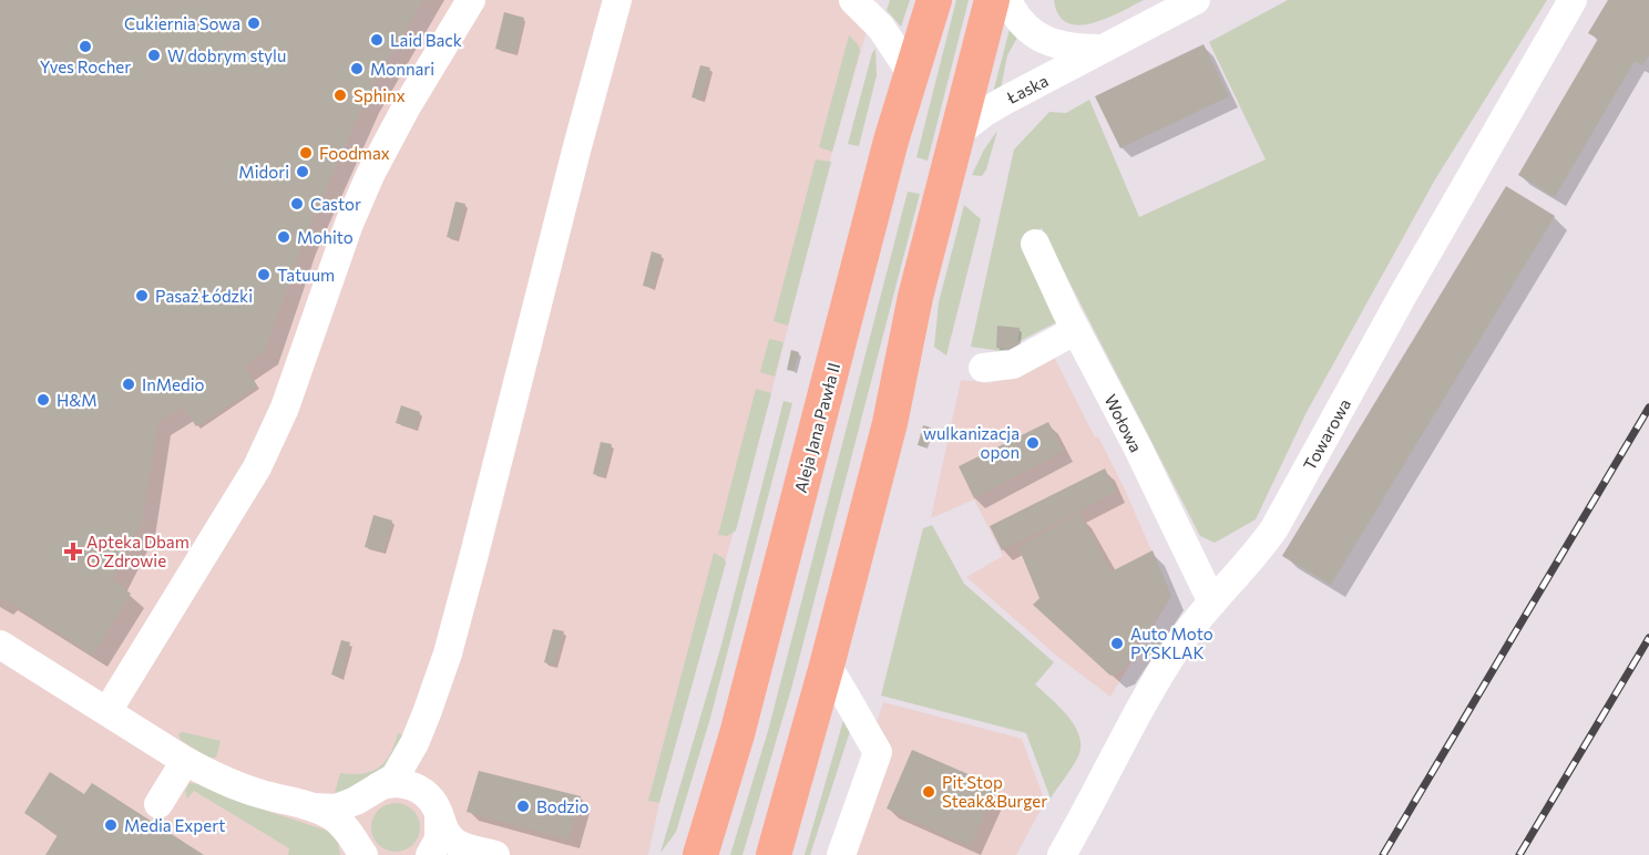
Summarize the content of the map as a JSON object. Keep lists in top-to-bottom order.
{
  "streets": {
    "main road": ["Aleja Jana Pawła II"],
    "street": ["Łaska", "Wołowa", "Towarowa"]
  },
  "crossings": [
    ["Wołowa", "Towarowa"]
  ],
  "places": {
    "other": [
      "Cukiernia Sowa",
      "Laid Back",
      "Yves Rocher",
      "W dobrym stylu",
      "Monnari",
      "Sphinx",
      "Foodmax",
      "Midori",
      "Castor",
      "Mohito",
      "Tatuum",
      "Pasaż Łódzki",
      "InMedio",
      "H&M",
      "wulkanizacja opon",
      "Auto Moto PYSKLAK",
      "Pit Stop Steak&Burger",
      "Bodzio",
      "Media Expert"
    ],
    "health": ["Apteka Dbam O Zdrowie"]
  }
}
